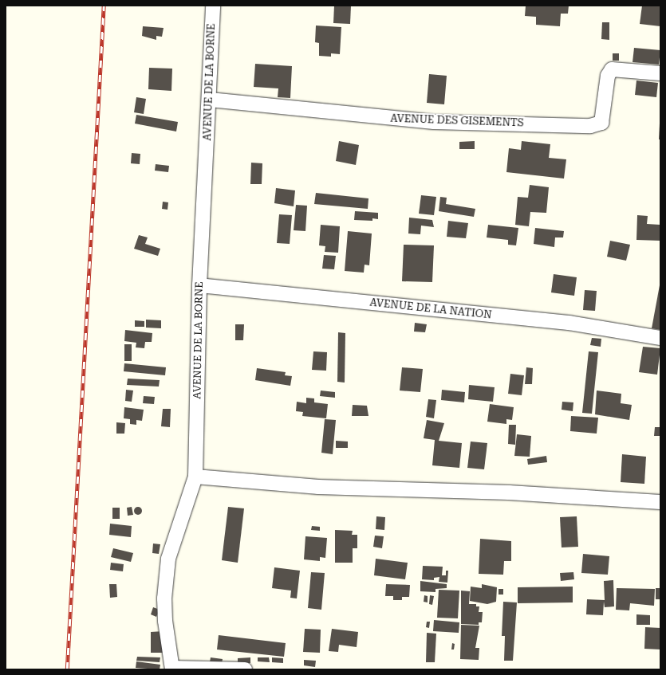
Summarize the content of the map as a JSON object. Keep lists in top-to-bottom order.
{
  "streets": {
    "street": ["AVENUE DE LA BORNE", "AVENUE DES GISEMENTS", "AVENUE DE LA NATION"]
  },
  "crossings": [
    ["AVENUE DE LA BORNE", "AVENUE DES GISEMENTS"],
    ["AVENUE DE LA BORNE", "AVENUE DE LA NATION"]
  ]
}
